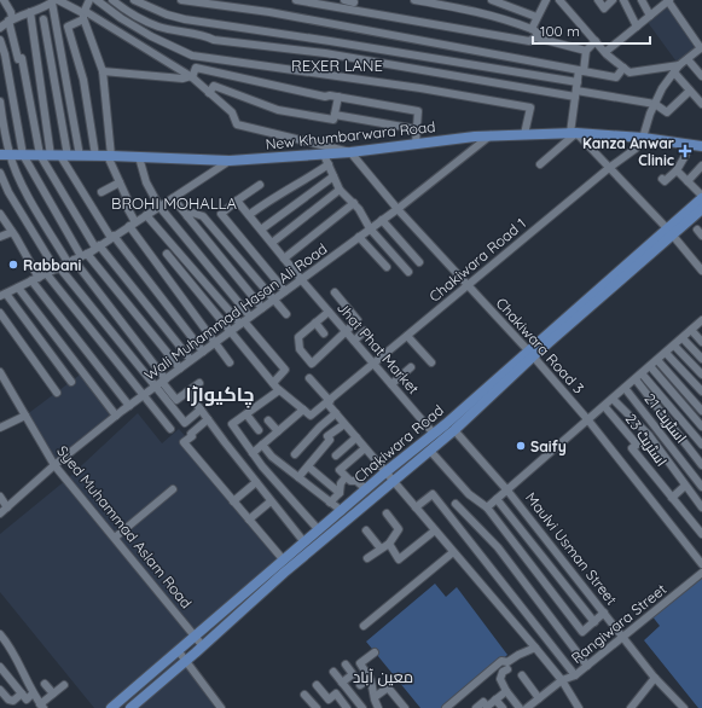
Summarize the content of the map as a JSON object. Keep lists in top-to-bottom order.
{
  "streets": {
    "main road": ["New Khumbarwara Road", "Chakiwara Road"],
    "street": [
      "Chakiwara Road 1",
      "Wali Muhammad Hasan Ali Road",
      "Chakiwara Road 3",
      "Jhat Phat Market",
      "اسٹریٹ 21",
      "اسٹریٹ 23",
      "Syed Muhammad Aslam Road",
      "Maulvi Usman Street",
      "Rangiwara Street"
    ]
  },
  "crossings": [
    ["New Khumbarwara Road", "Chakiwara Road 1"],
    ["New Khumbarwara Road", "Wali Muhammad Hasan Ali Road"],
    ["New Khumbarwara Road", "Chakiwara Road 3"],
    ["Chakiwara Road 1", "Chakiwara Road 3"],
    ["Chakiwara Road 1", "Jhat Phat Market"],
    ["Wali Muhammad Hasan Ali Road", "Chakiwara Road 3"],
    ["Wali Muhammad Hasan Ali Road", "Jhat Phat Market"],
    ["Wali Muhammad Hasan Ali Road", "Syed Muhammad Aslam Road"],
    ["Chakiwara Road 3", "Chakiwara Road"],
    ["Jhat Phat Market", "Chakiwara Road"],
    ["Chakiwara Road", "Syed Muhammad Aslam Road"],
    ["Chakiwara Road", "Maulvi Usman Street"],
    ["Maulvi Usman Street", "Rangiwara Street"]
  ],
  "districts": [
    "REXER LANE",
    "BROHI MOHALLA",
    "چاکیواڑا",
    "معین آباد"
  ],
  "places": {
    "health": ["Kanza Anwar Clinic"],
    "other": ["Rabbani", "Saify"]
  },
  "scale_bar": "100 m"
}
